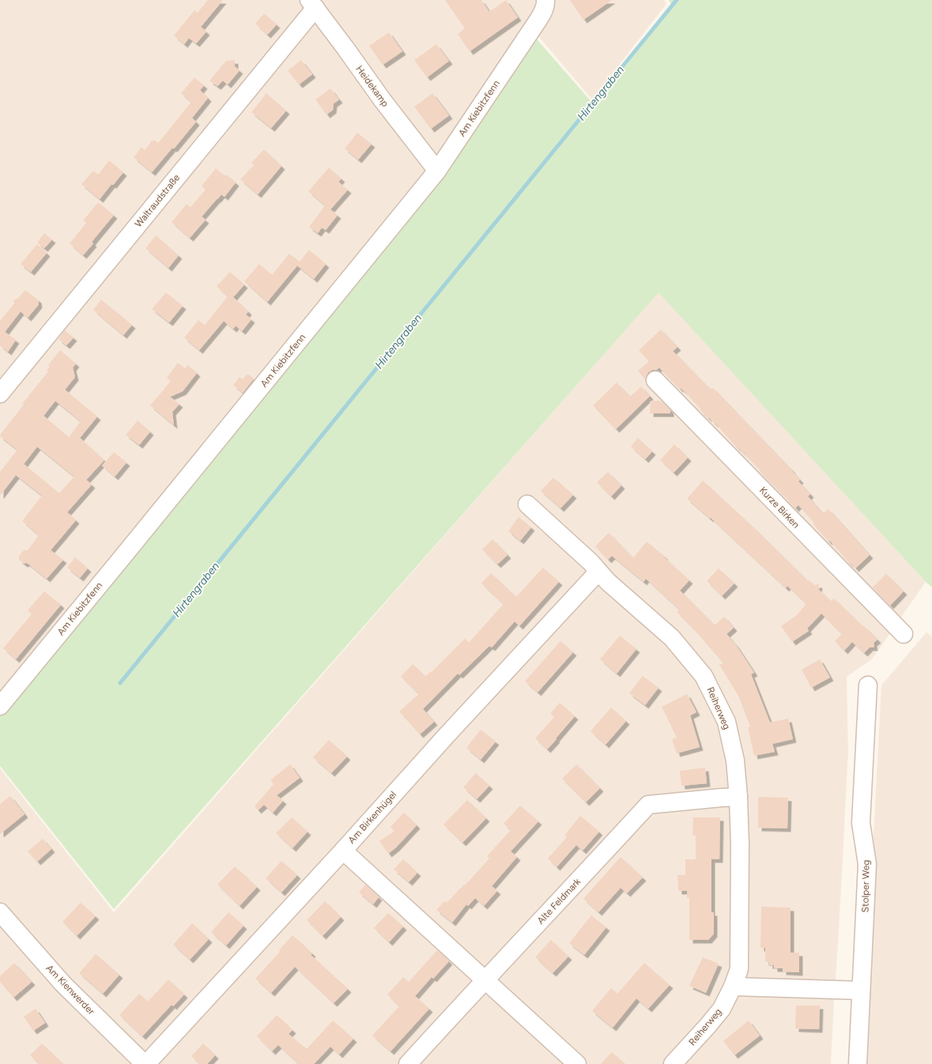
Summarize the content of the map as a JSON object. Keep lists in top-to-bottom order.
{
  "streets": {
    "street": [
      "Heidekamp",
      "Am Kiebitzfenn",
      "Waltraudstraße",
      "Kurze Birken",
      "Reiherweg",
      "Am Birkenhügel",
      "Stolper Weg",
      "Alte Feldmark",
      "Am Kienwerder"
    ]
  },
  "crossings": [
    ["Heidekamp", "Am Kiebitzfenn"],
    ["Heidekamp", "Waltraudstraße"],
    ["Reiherweg", "Am Birkenhügel"],
    ["Reiherweg", "Alte Feldmark"],
    ["Am Birkenhügel", "Am Kienwerder"]
  ],
  "water": ["Hirtengraben"]
}
